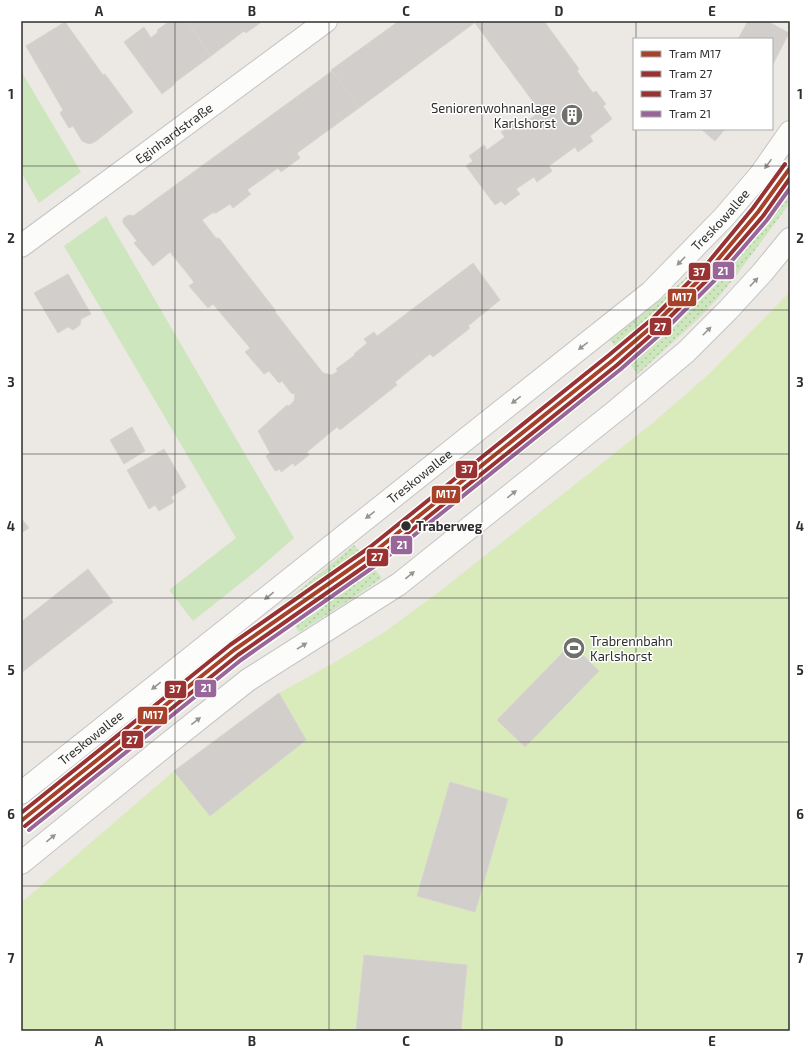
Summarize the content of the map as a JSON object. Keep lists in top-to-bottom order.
{
  "streets": {
    "main road": ["Eginhardstraße", "Treskowallee"]
  },
  "places": {
    "building": ["Seniorenwohnanlage Karlshorst"],
    "other": ["Traberweg"],
    "sports": ["Trabrennbahn Karlshorst"]
  },
  "lines": [
    "tram line 37",
    "tram line M17",
    "tram line 27",
    "tram line 21"
  ],
  "legend": [
    "Tram M17",
    "Tram 27",
    "Tram 37",
    "Tram 21"
  ],
  "grid": {
    "columns": [
      "A",
      "B",
      "C",
      "D",
      "E"
    ],
    "rows": [
      "1",
      "2",
      "3",
      "4",
      "5",
      "6",
      "7"
    ]
  }
}
